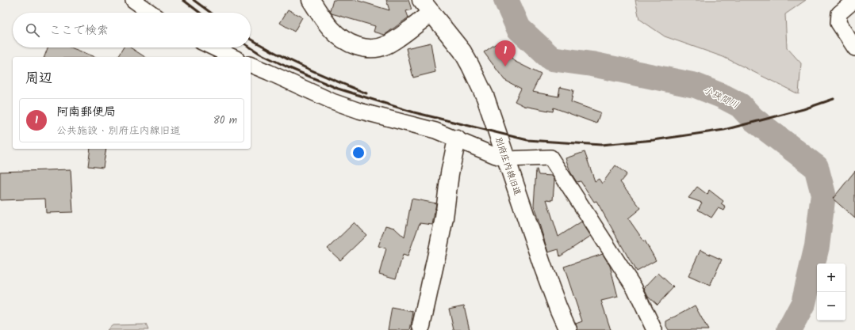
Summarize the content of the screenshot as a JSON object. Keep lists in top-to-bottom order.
{
  "streets": {
    "street": ["別府庄内線旧道"]
  },
  "water": ["小狭間川"],
  "page": {
    "search": "ここで検索",
    "pins": "1",
    "heading": "周辺",
    "list": [
      {
        "mark": "1",
        "name": "阿南郵便局",
        "note": "公共施設 · 別府庄内線旧道",
        "value": "80 m"
      }
    ],
    "map_buttons": ["+", "−"]
  }
}
